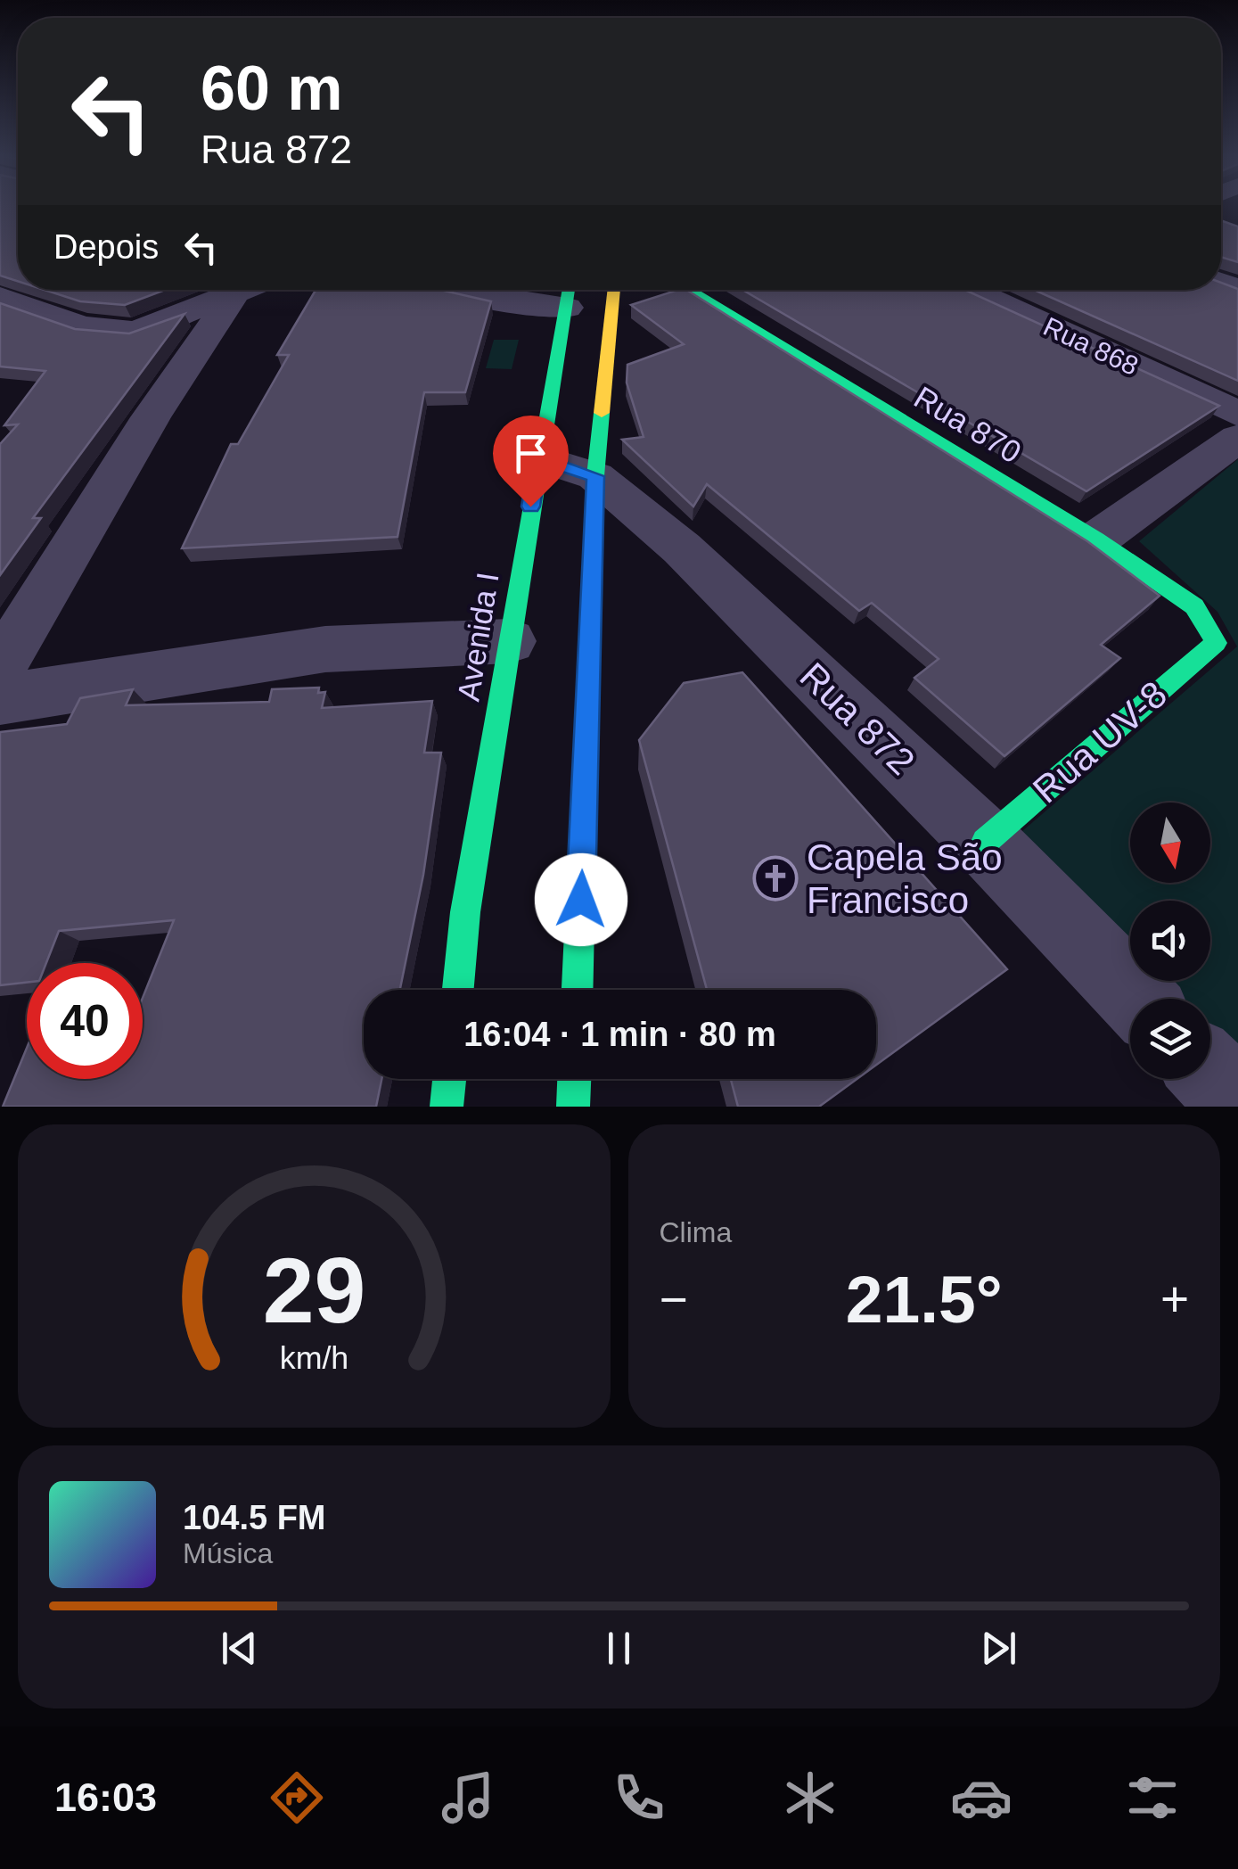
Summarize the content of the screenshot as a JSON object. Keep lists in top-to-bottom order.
{
  "streets": {
    "street": [
      "Rua 868",
      "Rua 870",
      "Avenida I",
      "Rua 872",
      "Rua UV-8"
    ]
  },
  "crossings": [
    ["Rua 870", "Rua UV-8"],
    ["Avenida I", "Rua 872"],
    ["Rua 872", "Rua UV-8"]
  ],
  "places": {
    "church": ["Capela São Francisco"]
  },
  "north": "bottom",
  "page": {
    "turn": ["60 m", "Rua 872"],
    "then": "Depois",
    "limit": "40",
    "trip": "16:04 · 1 min · 80 m",
    "tile": "Clima",
    "heat": ["−", "21.5°", "+"],
    "song": ["104.5 FM", "Música"],
    "tabs": "16:03",
    "gauge": ["29", "km/h"]
  }
}
